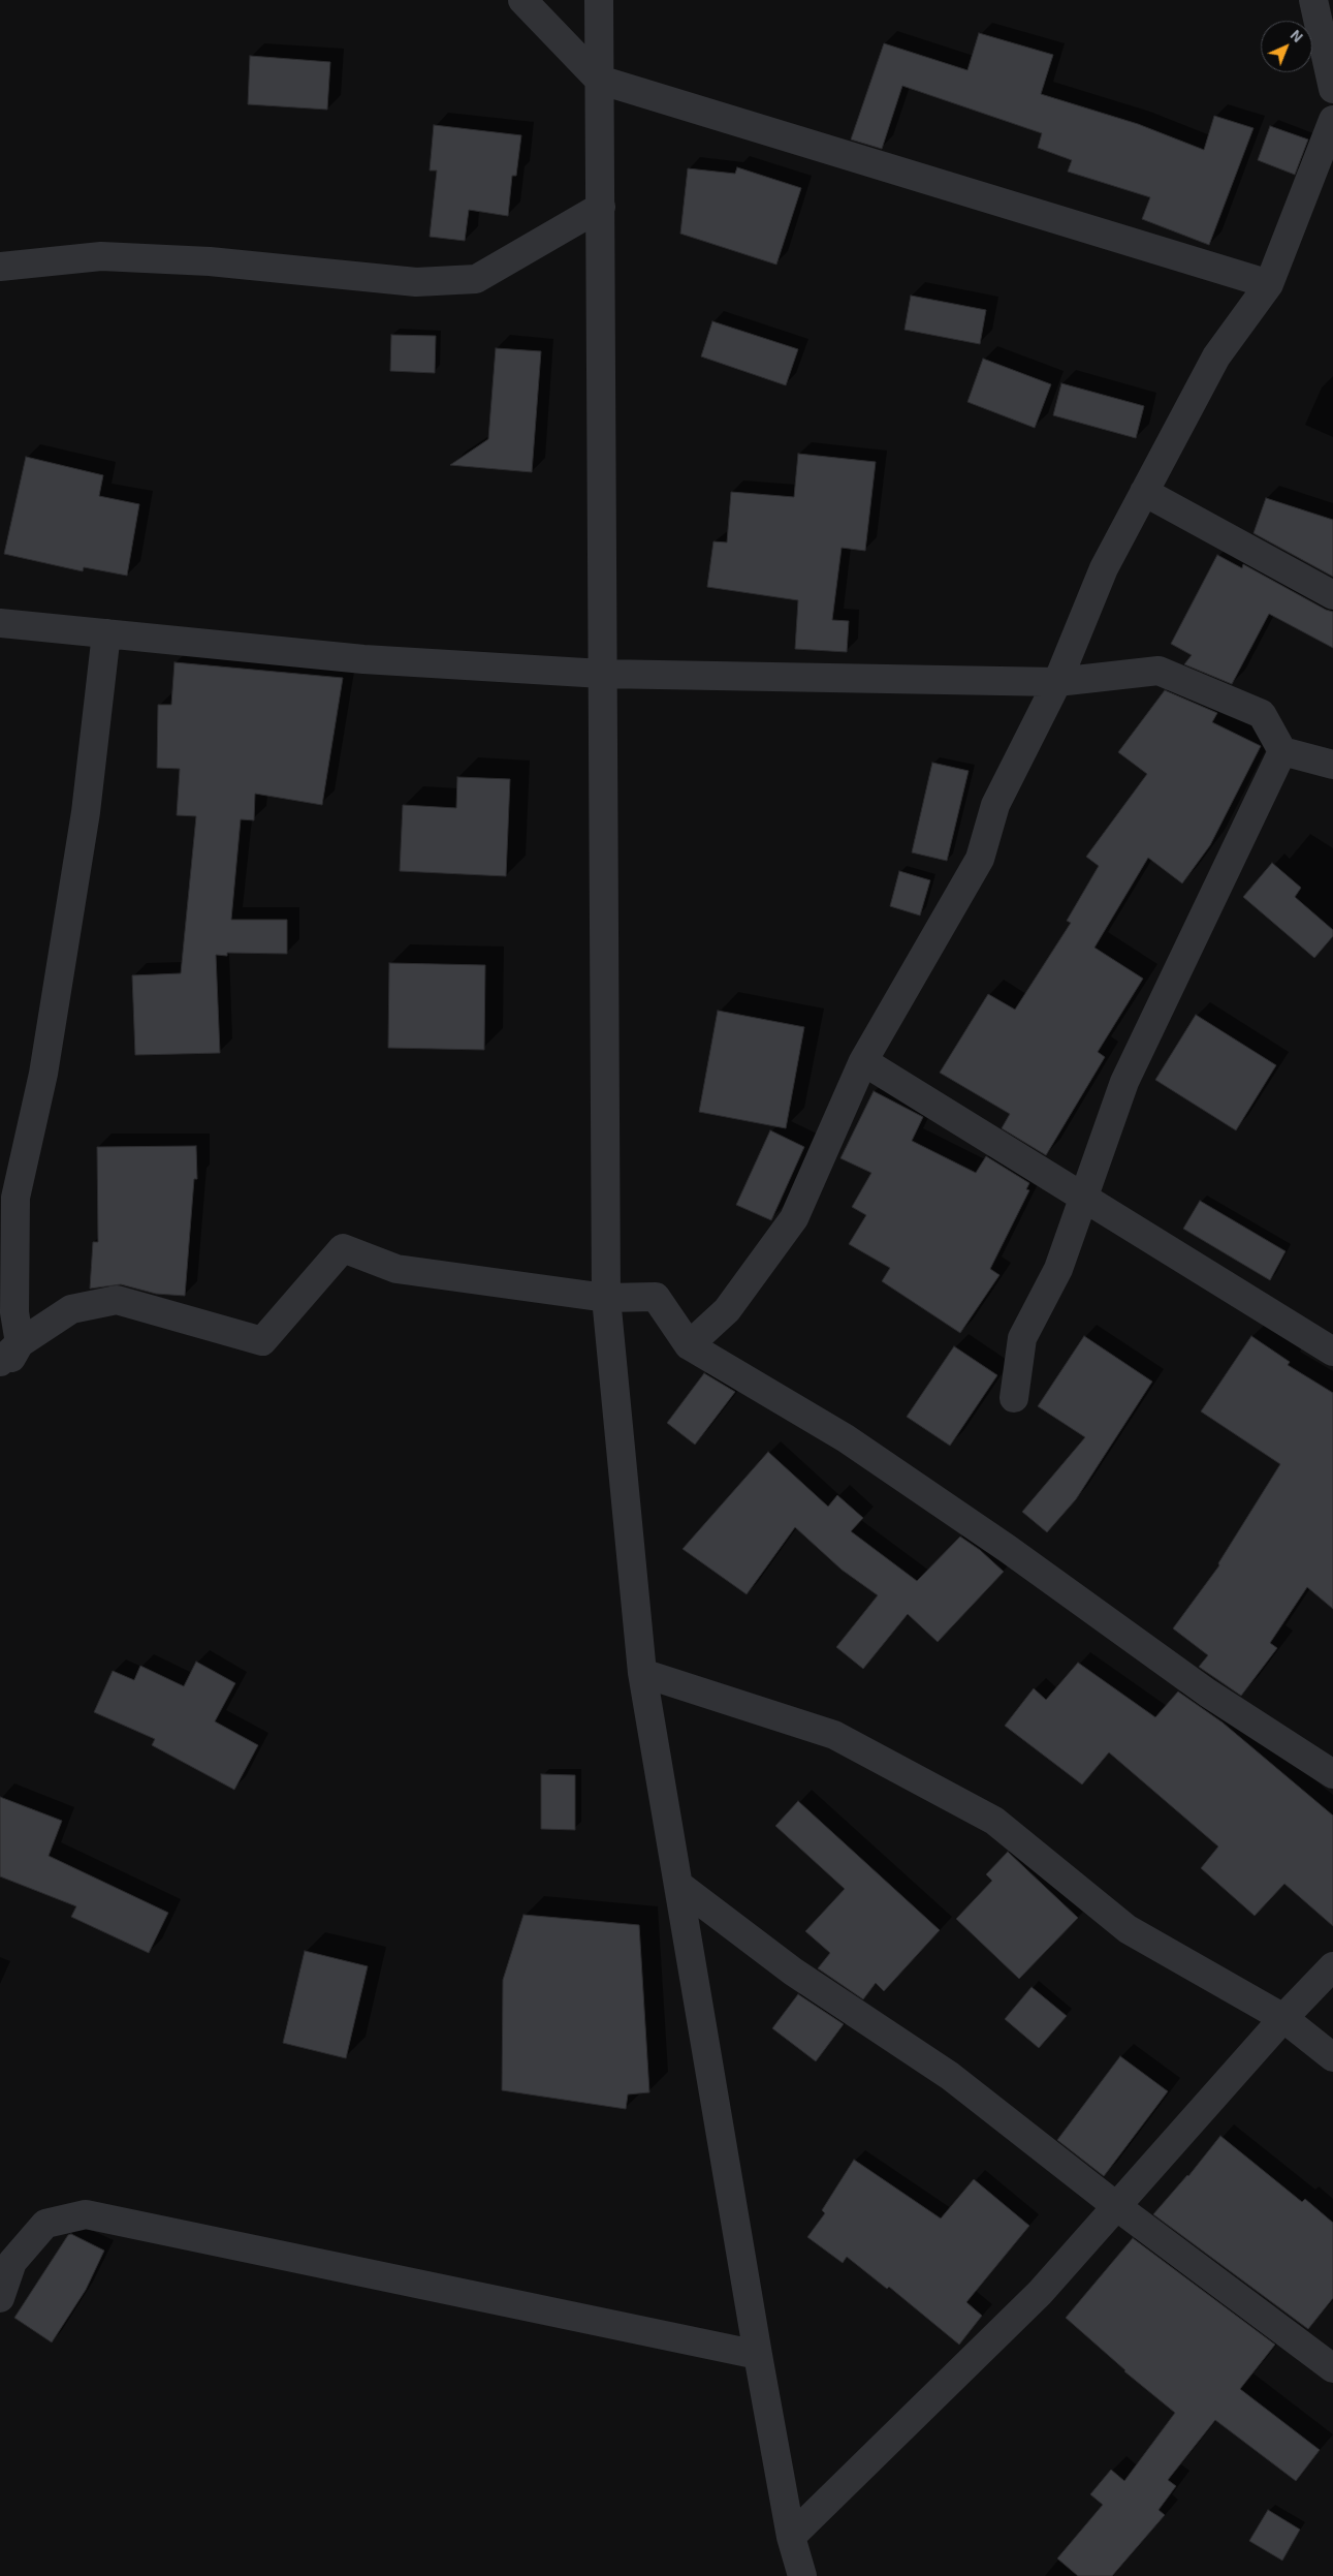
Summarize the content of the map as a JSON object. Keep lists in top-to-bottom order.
{
  "north": "top right"
}
